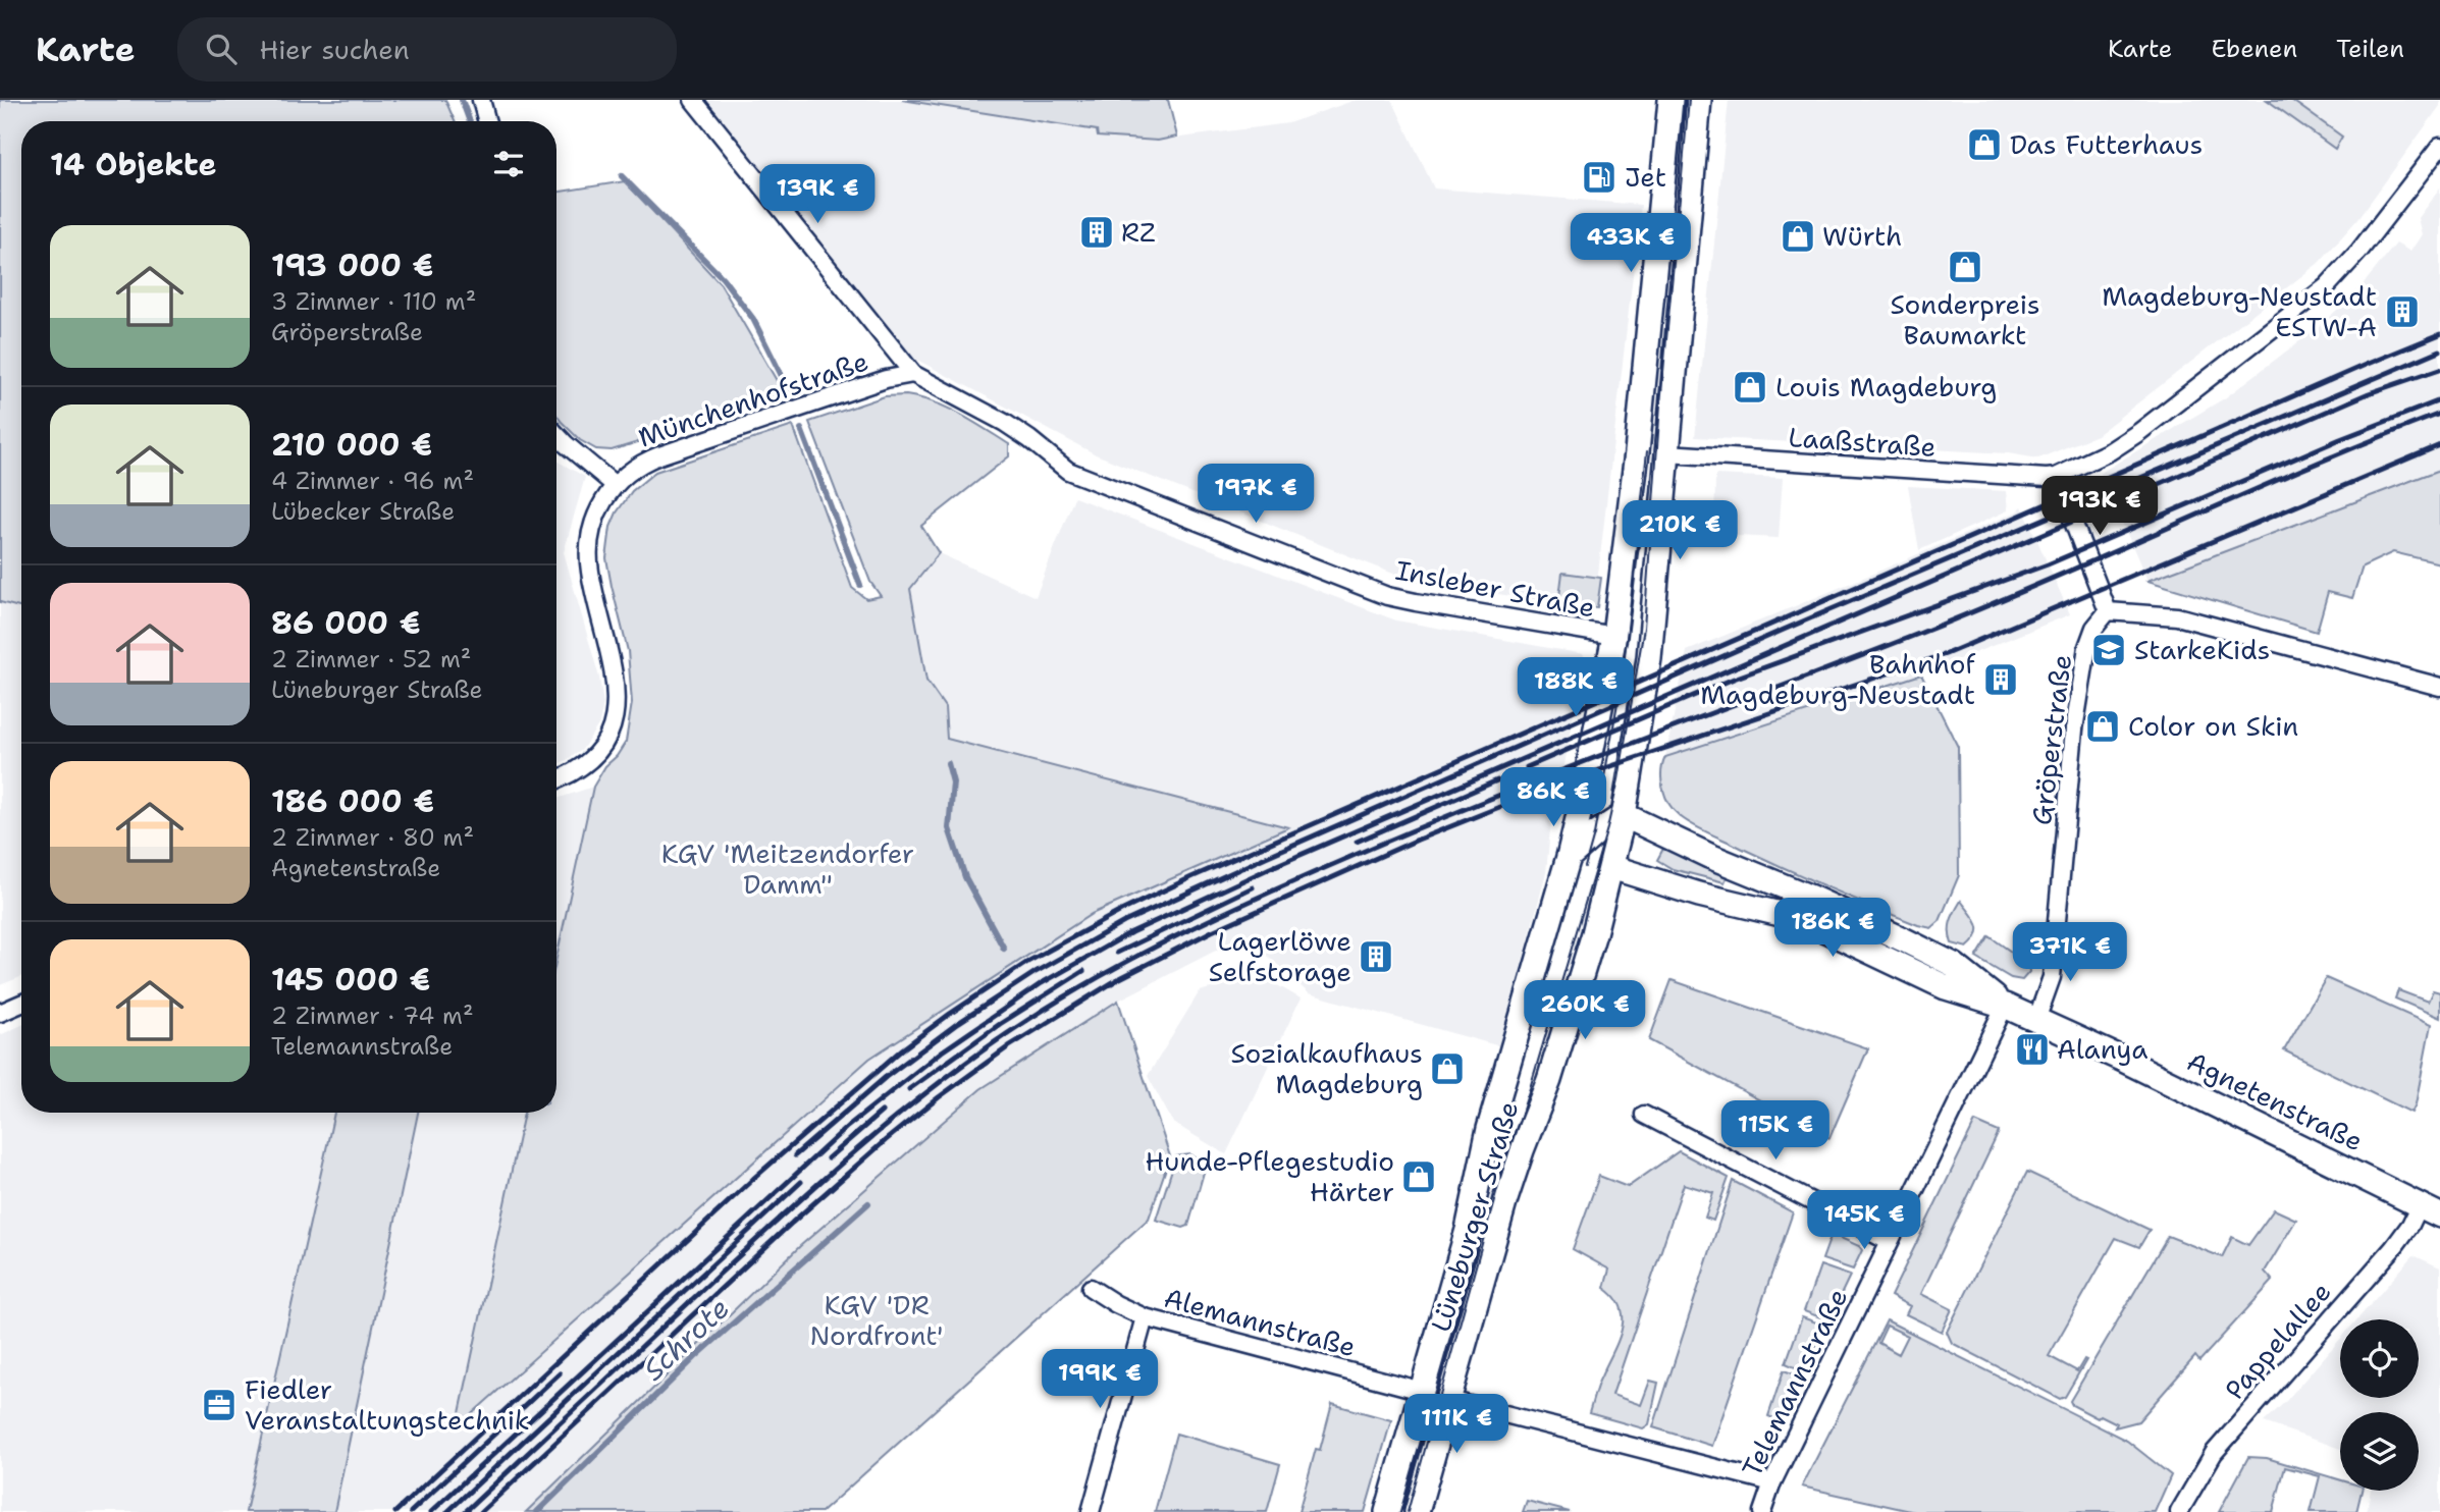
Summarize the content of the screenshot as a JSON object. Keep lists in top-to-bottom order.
{
  "streets": {
    "main road": ["Agnetenstraße", "Lüneburger Straße"],
    "street": [
      "Münchenhofstraße",
      "Laaßstraße",
      "Insleber Straße",
      "Gröperstraße",
      "Alemannstraße",
      "Pappelallee",
      "Telemannstraße"
    ]
  },
  "crossings": [
    ["Münchenhofstraße", "Insleber Straße"],
    ["Laaßstraße", "Lüneburger Straße"],
    ["Insleber Straße", "Lüneburger Straße"],
    ["Gröperstraße", "Agnetenstraße"],
    ["Agnetenstraße", "Lüneburger Straße"],
    ["Agnetenstraße", "Pappelallee"],
    ["Agnetenstraße", "Telemannstraße"],
    ["Lüneburger Straße", "Alemannstraße"]
  ],
  "water": ["Schrote"],
  "parks": ["KGV 'Meitzendorfer Damm\"", "KGV 'DR Nordfront'"],
  "places": {
    "shop": [
      "Das Futterhaus",
      "Würth",
      "Sonderpreis Baumarkt",
      "Louis Magdeburg",
      "Color on Skin",
      "Sozialkaufhaus Magdeburg",
      "Hunde-Pflegestudio Härter"
    ],
    "fuel station": ["Jet"],
    "building": [
      "RZ",
      "Magdeburg-Neustadt ESTW-A",
      "Bahnhof Magdeburg-Neustadt",
      "Lagerlöwe Selfstorage"
    ],
    "school or university": ["StarkeKids"],
    "restaurant": ["Alanya"],
    "office": ["Fiedler Veranstaltungstechnik"]
  },
  "page": {
    "header": "Karte",
    "search": "Hier suchen",
    "nav": ["Karte", "Ebenen", "Teilen"],
    "heading": "14 Objekte",
    "price": [
      "139K €",
      "433K €",
      "197K €",
      "193K €",
      "210K €",
      "188K €",
      "86K €",
      "186K €",
      "371K €",
      "260K €",
      "115K €",
      "145K €",
      "199K €",
      "111K €"
    ],
    "list": [
      {
        "name": "193 000 €",
        "note": "3 Zimmer · 110 m² · Gröperstraße"
      },
      {
        "name": "210 000 €",
        "note": "4 Zimmer · 96 m² · Lübecker Straße"
      },
      {
        "name": "86 000 €",
        "note": "2 Zimmer · 52 m² · Lüneburger Straße"
      },
      {
        "name": "186 000 €",
        "note": "2 Zimmer · 80 m² · Agnetenstraße"
      },
      {
        "name": "145 000 €",
        "note": "2 Zimmer · 74 m² · Telemannstraße"
      }
    ]
  }
}
